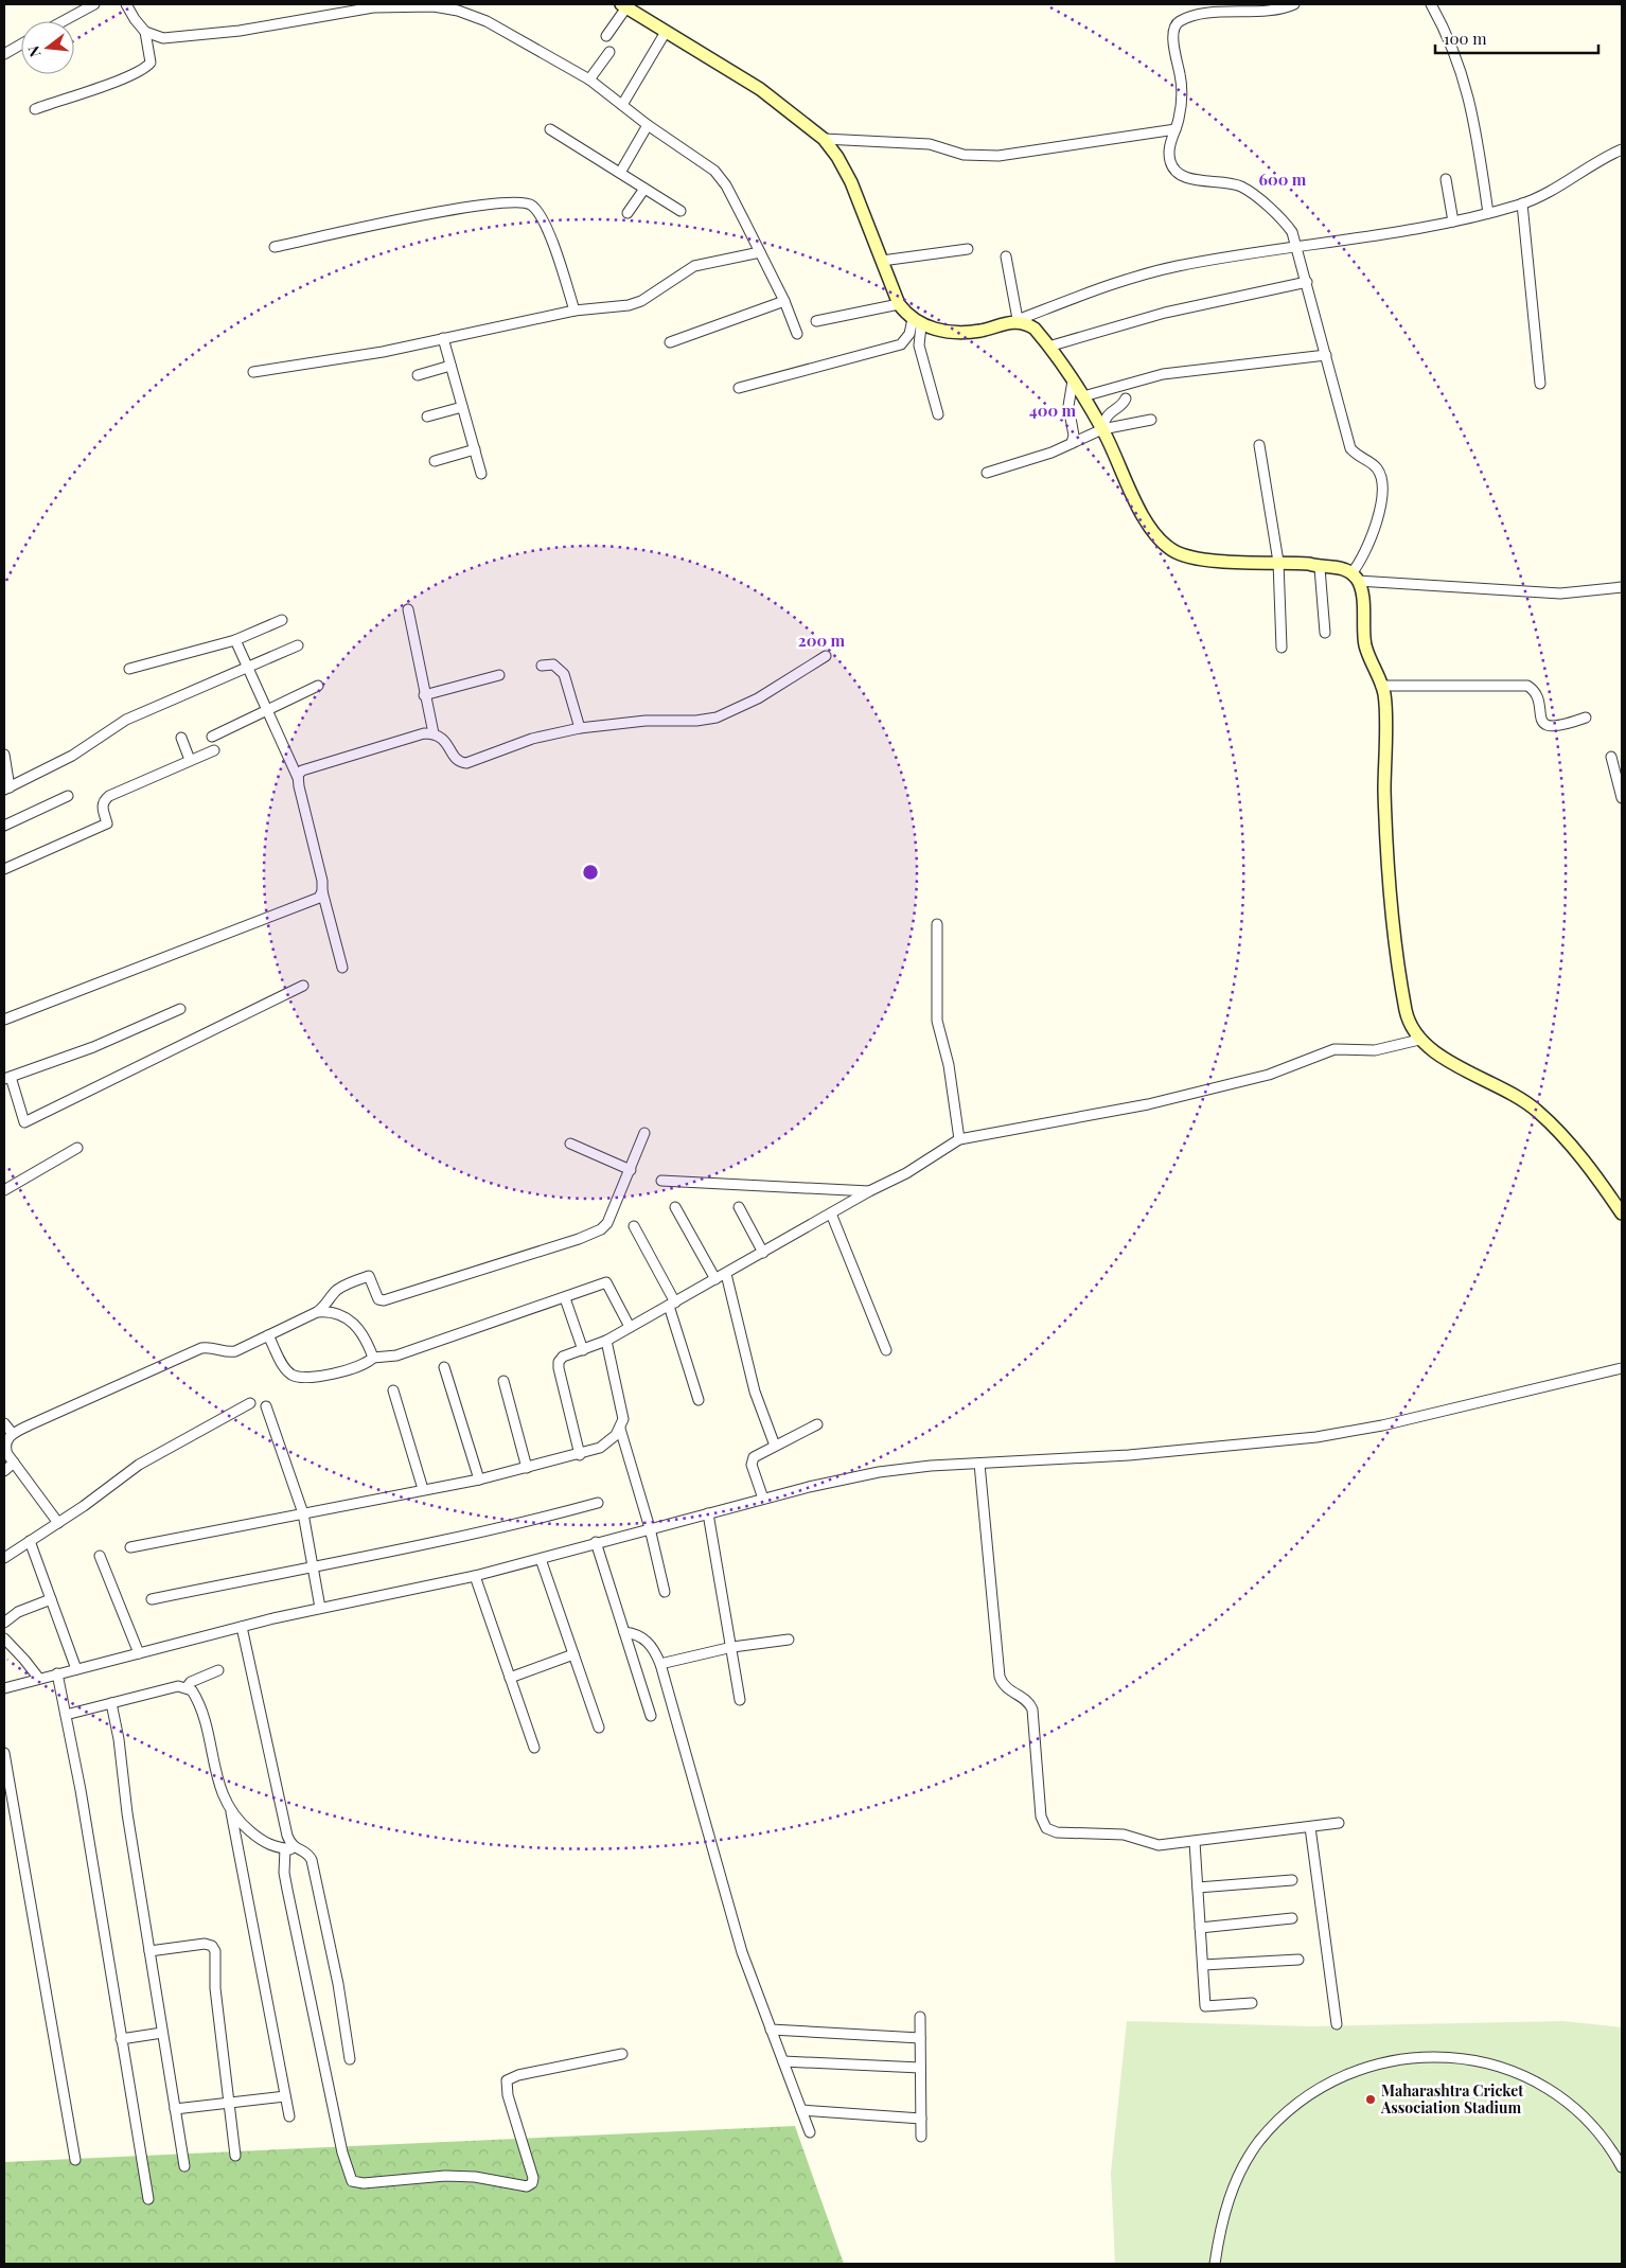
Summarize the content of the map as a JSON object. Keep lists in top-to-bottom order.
{
  "places": ["Maharashtra Cricket Association Stadium"],
  "scale_bar": "100 m",
  "north": "left",
  "rings": ["600 m", "400 m", "200 m"]
}
